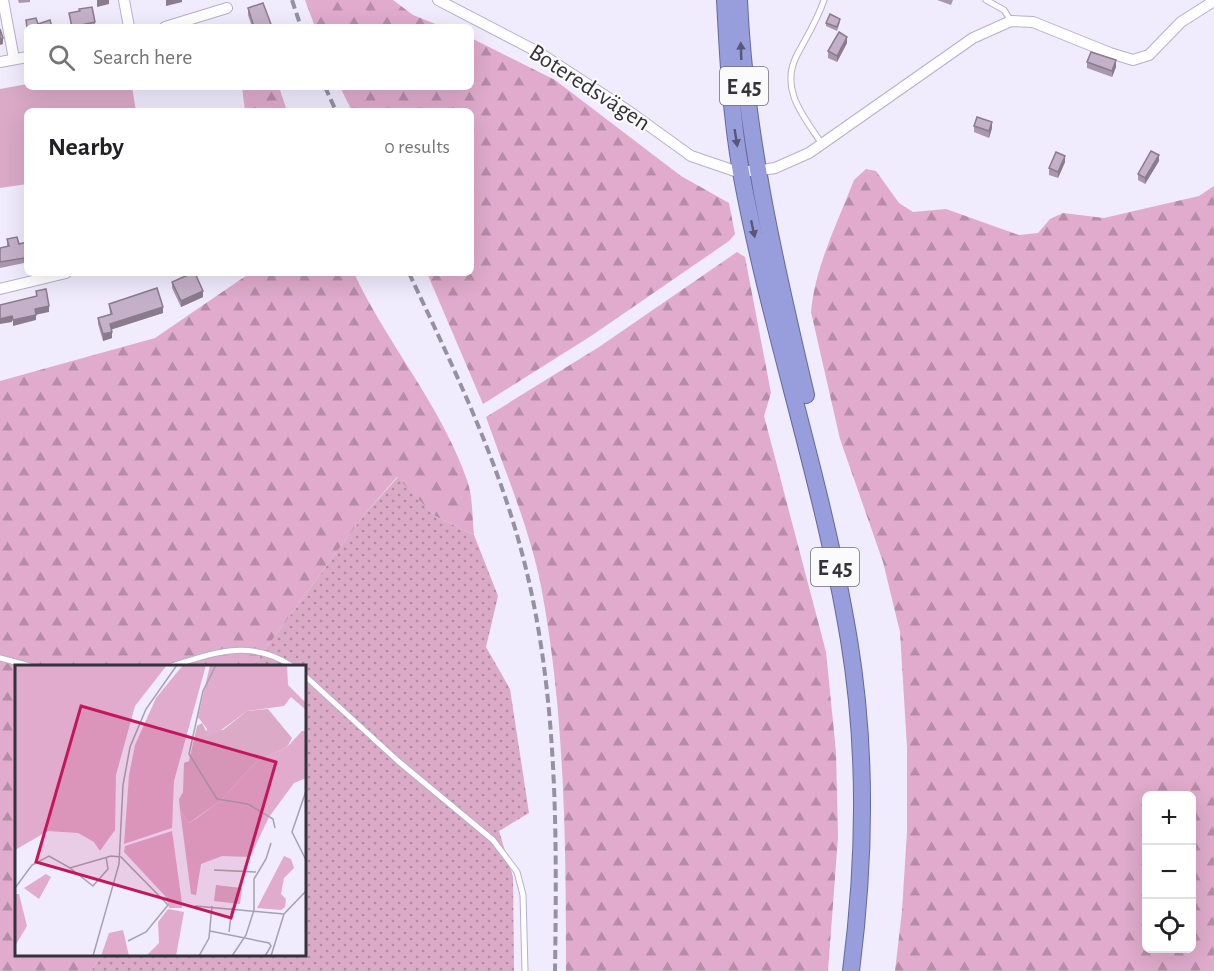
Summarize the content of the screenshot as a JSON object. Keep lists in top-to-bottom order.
{
  "streets": {
    "highway": ["E 45"],
    "street": ["Boteredsvägen"]
  },
  "crossings": [
    ["E 45", "Boteredsvägen"]
  ],
  "page": {
    "search": "Search here",
    "heading": ["Nearby", "0 results"],
    "map_buttons": ["+", "−"]
  }
}
